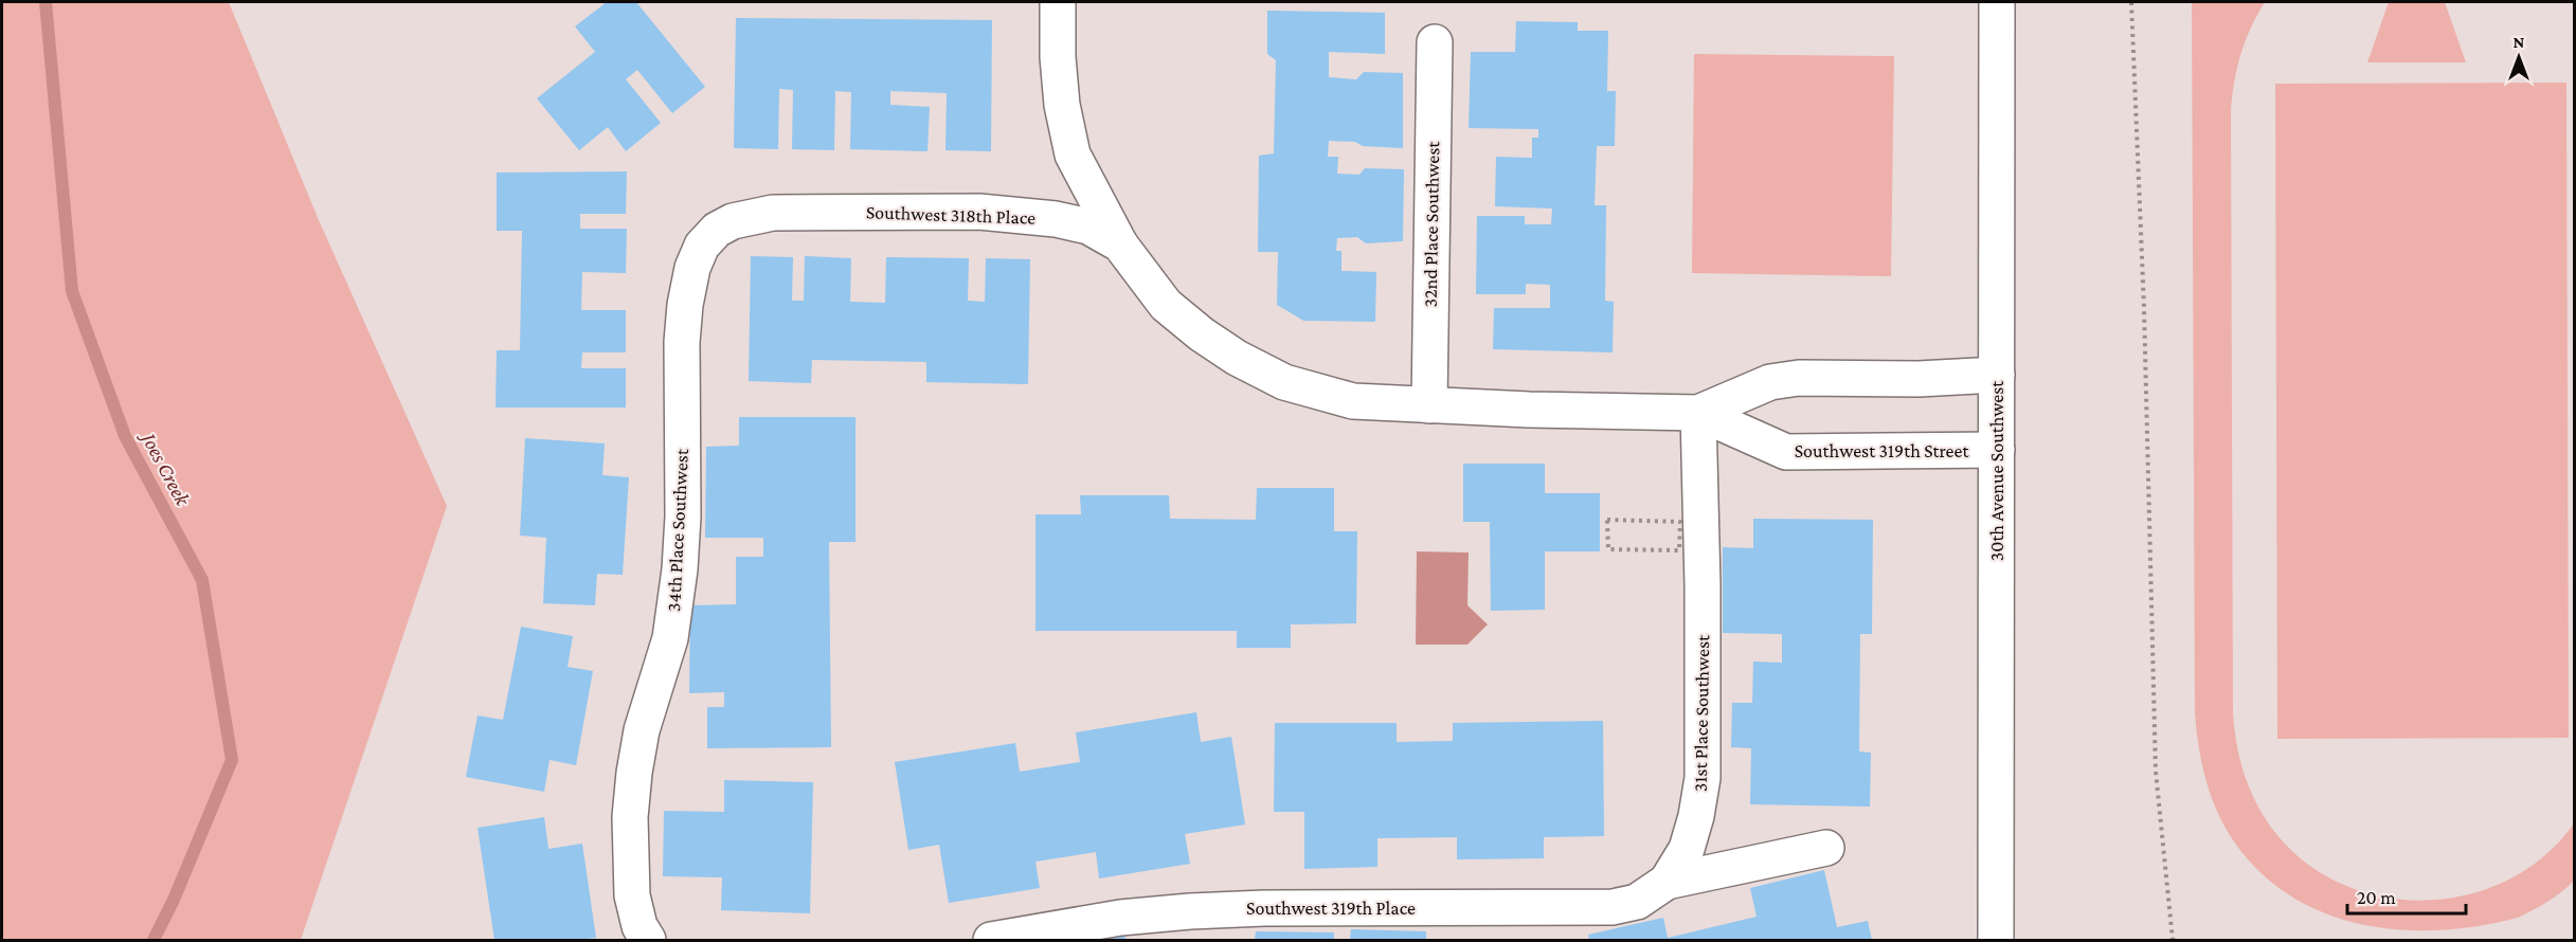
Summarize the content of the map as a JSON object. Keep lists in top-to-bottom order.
{
  "streets": {
    "street": [
      "Southwest 318th Place",
      "32nd Place Southwest",
      "Southwest 319th Street",
      "30th Avenue Southwest",
      "34th Place Southwest",
      "31st Place Southwest",
      "Southwest 319th Place"
    ]
  },
  "crossings": [
    ["Southwest 318th Place", "32nd Place Southwest"],
    ["Southwest 318th Place", "Southwest 319th Street"],
    ["Southwest 318th Place", "34th Place Southwest"],
    ["Southwest 319th Street", "30th Avenue Southwest"],
    ["Southwest 319th Street", "31st Place Southwest"],
    ["31st Place Southwest", "Southwest 319th Place"]
  ],
  "water": ["Joes Creek"],
  "scale_bar": "20 m",
  "north": "top"
}
